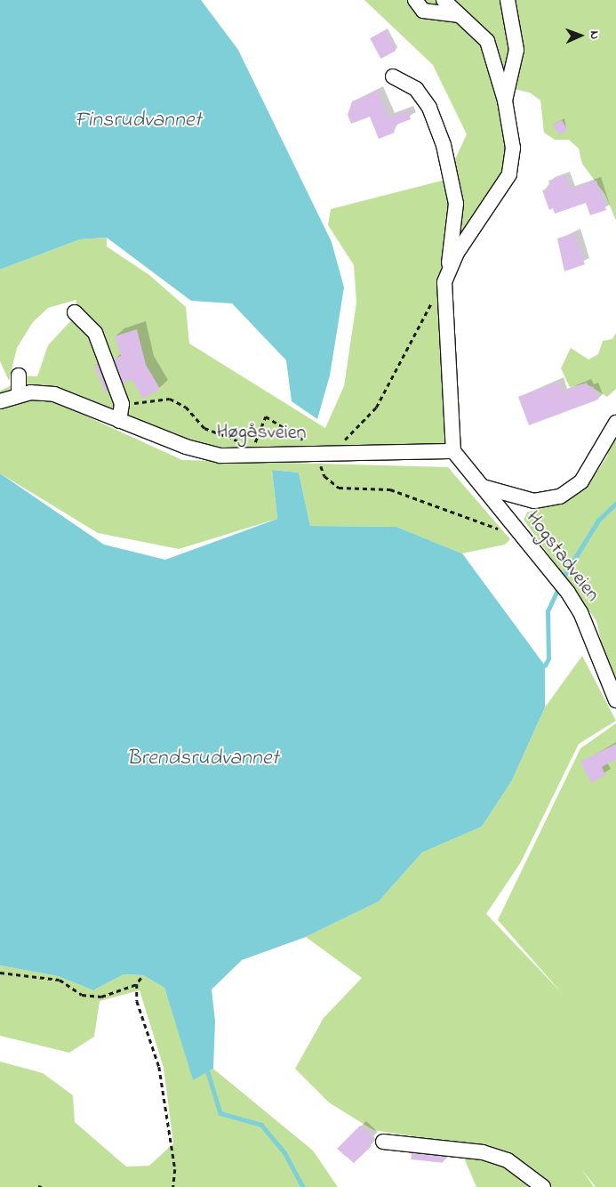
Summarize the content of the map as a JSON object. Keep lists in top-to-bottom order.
{
  "streets": {
    "street": ["Høgåsveien", "Hogstadveien"]
  },
  "crossings": [
    ["Høgåsveien", "Hogstadveien"]
  ],
  "water": ["Finsrudvannet", "Brendsrudvannet"],
  "north": "right"
}
